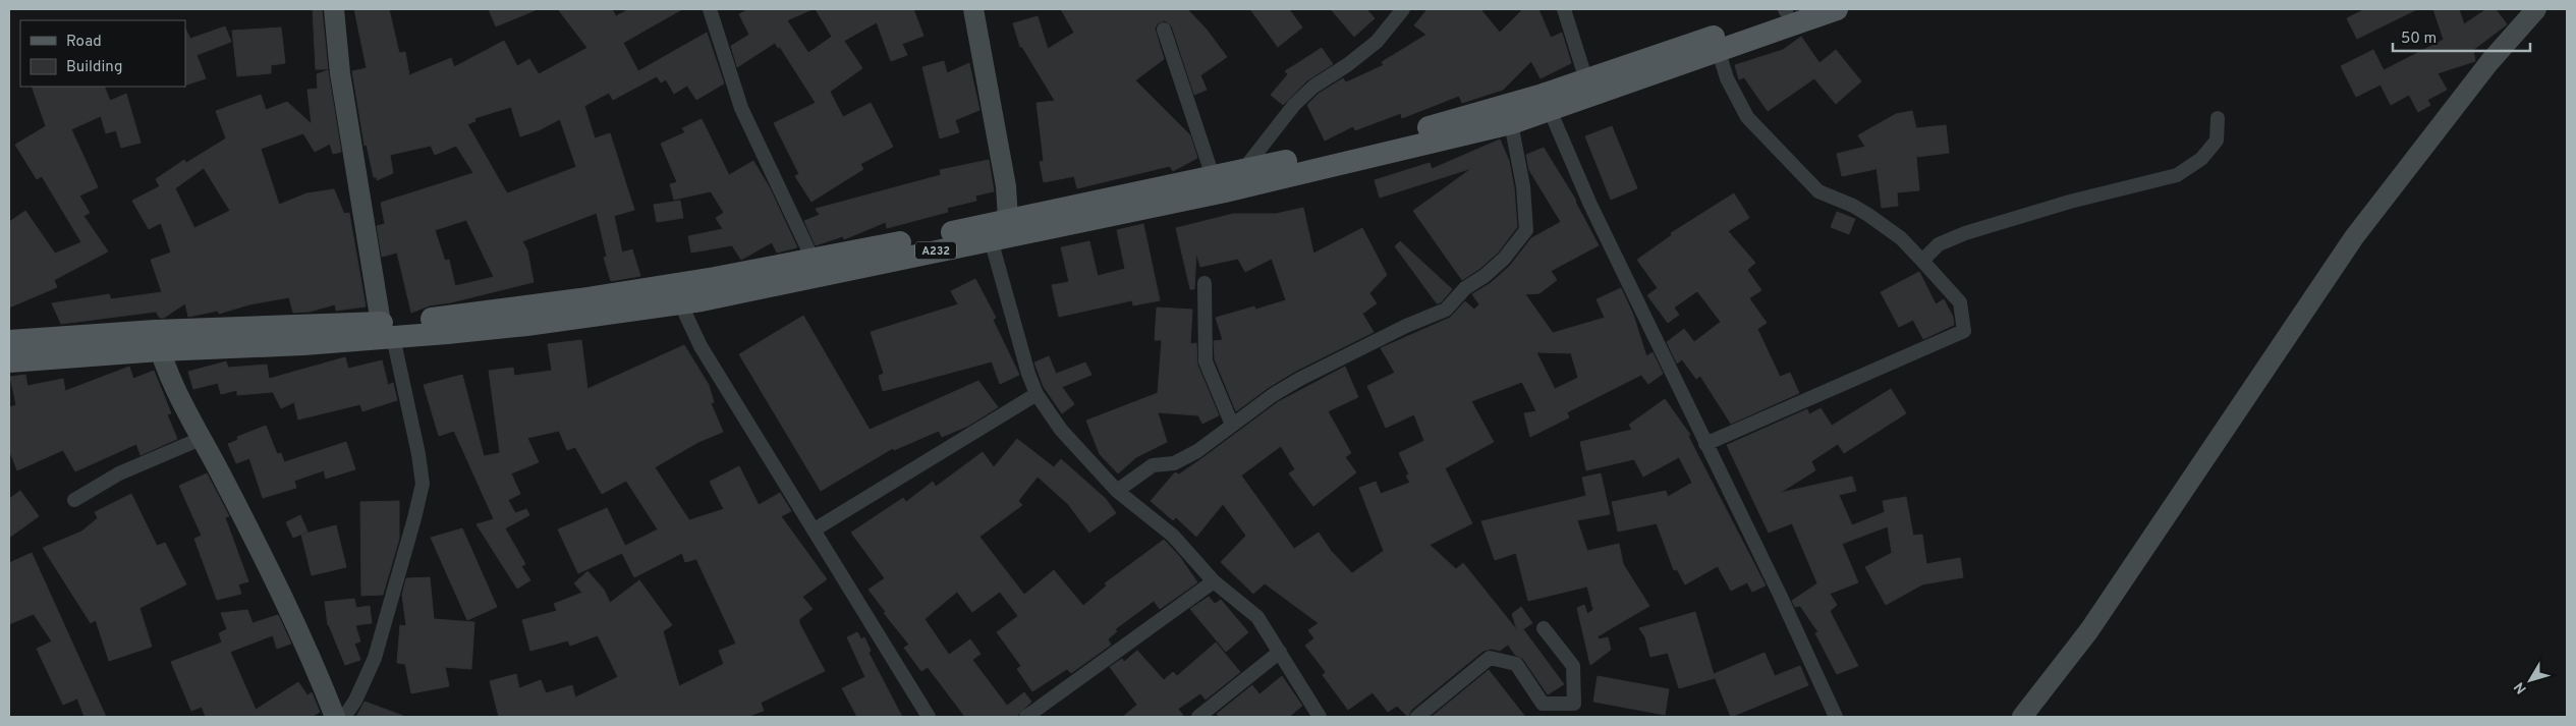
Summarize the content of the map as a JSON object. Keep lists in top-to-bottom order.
{
  "streets": {
    "main road": ["A232"]
  },
  "legend": ["Road", "Building"],
  "scale_bar": "50 m",
  "north": "bottom left"
}
